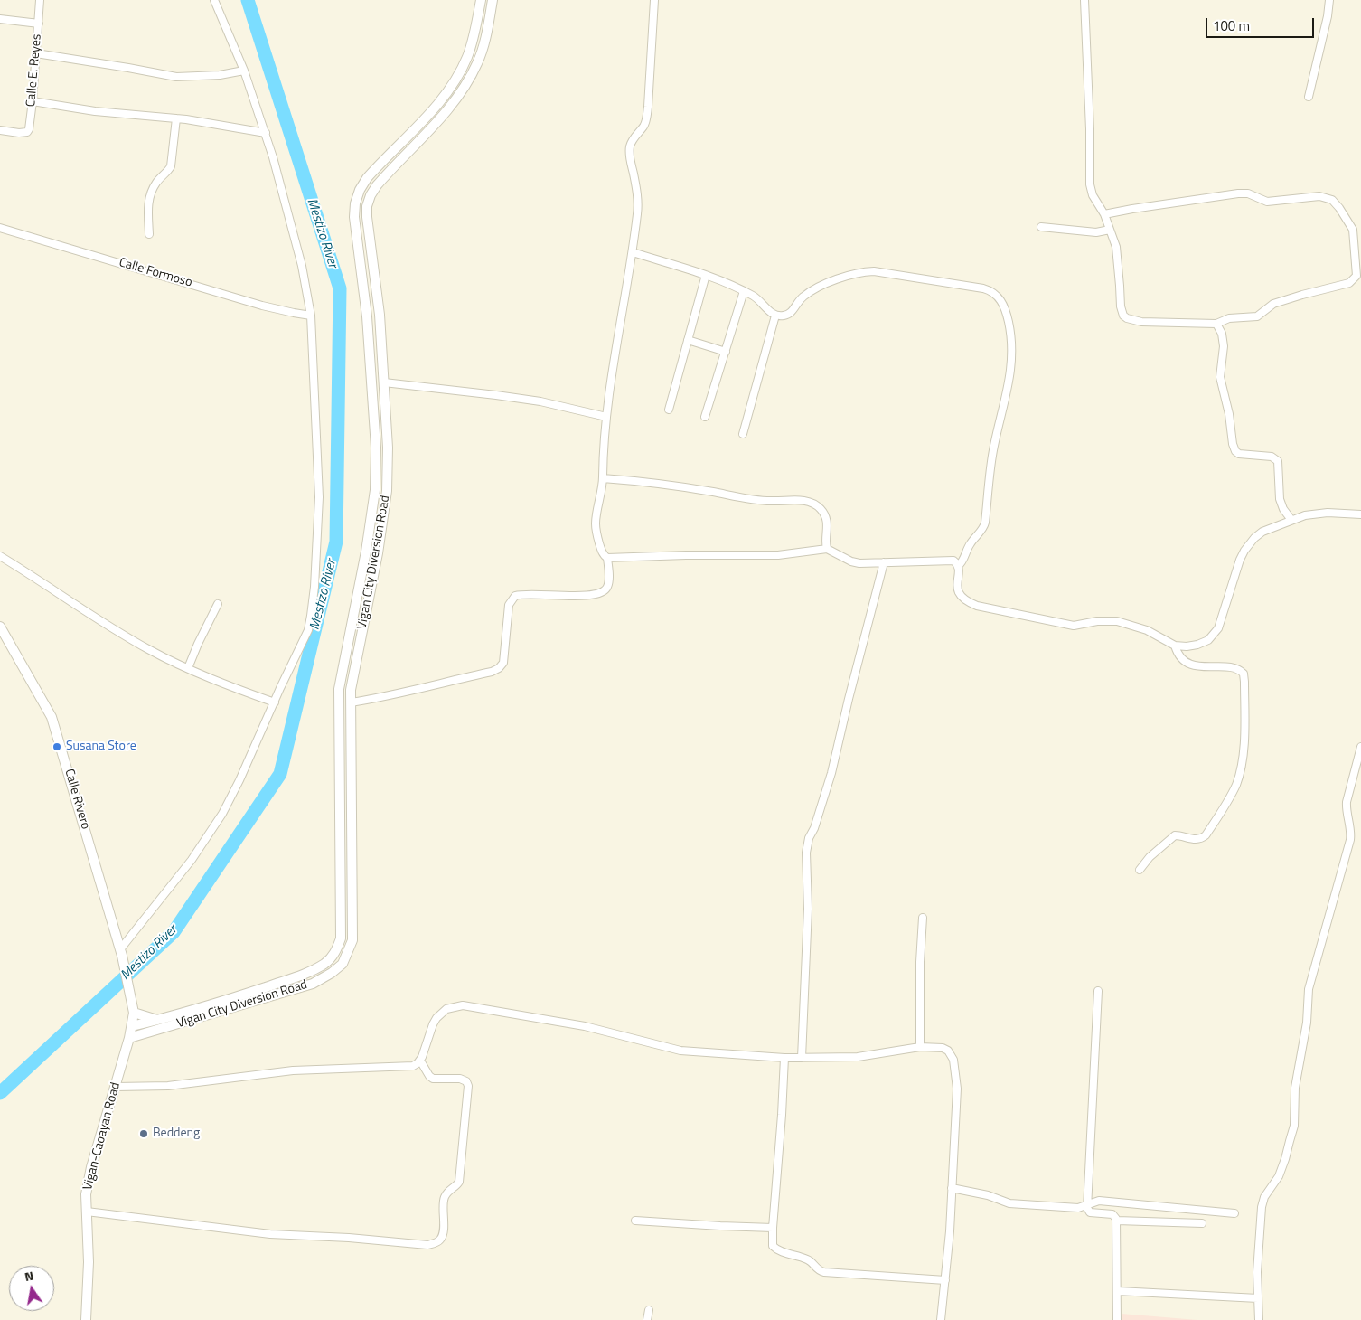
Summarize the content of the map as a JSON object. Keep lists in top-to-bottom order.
{
  "streets": {
    "main road": ["Vigan City Diversion Road", "Calle Rivero", "Vigan-Caoayan Road"],
    "street": ["Calle E. Reyes", "Calle Formoso"]
  },
  "crossings": [
    ["Vigan City Diversion Road", "Calle Rivero"],
    ["Vigan City Diversion Road", "Vigan-Caoayan Road"],
    ["Calle Rivero", "Vigan-Caoayan Road"]
  ],
  "water": ["Mestizo River"],
  "places": ["Susana Store", "Beddeng"],
  "scale_bar": "100 m",
  "north": "top"
}
